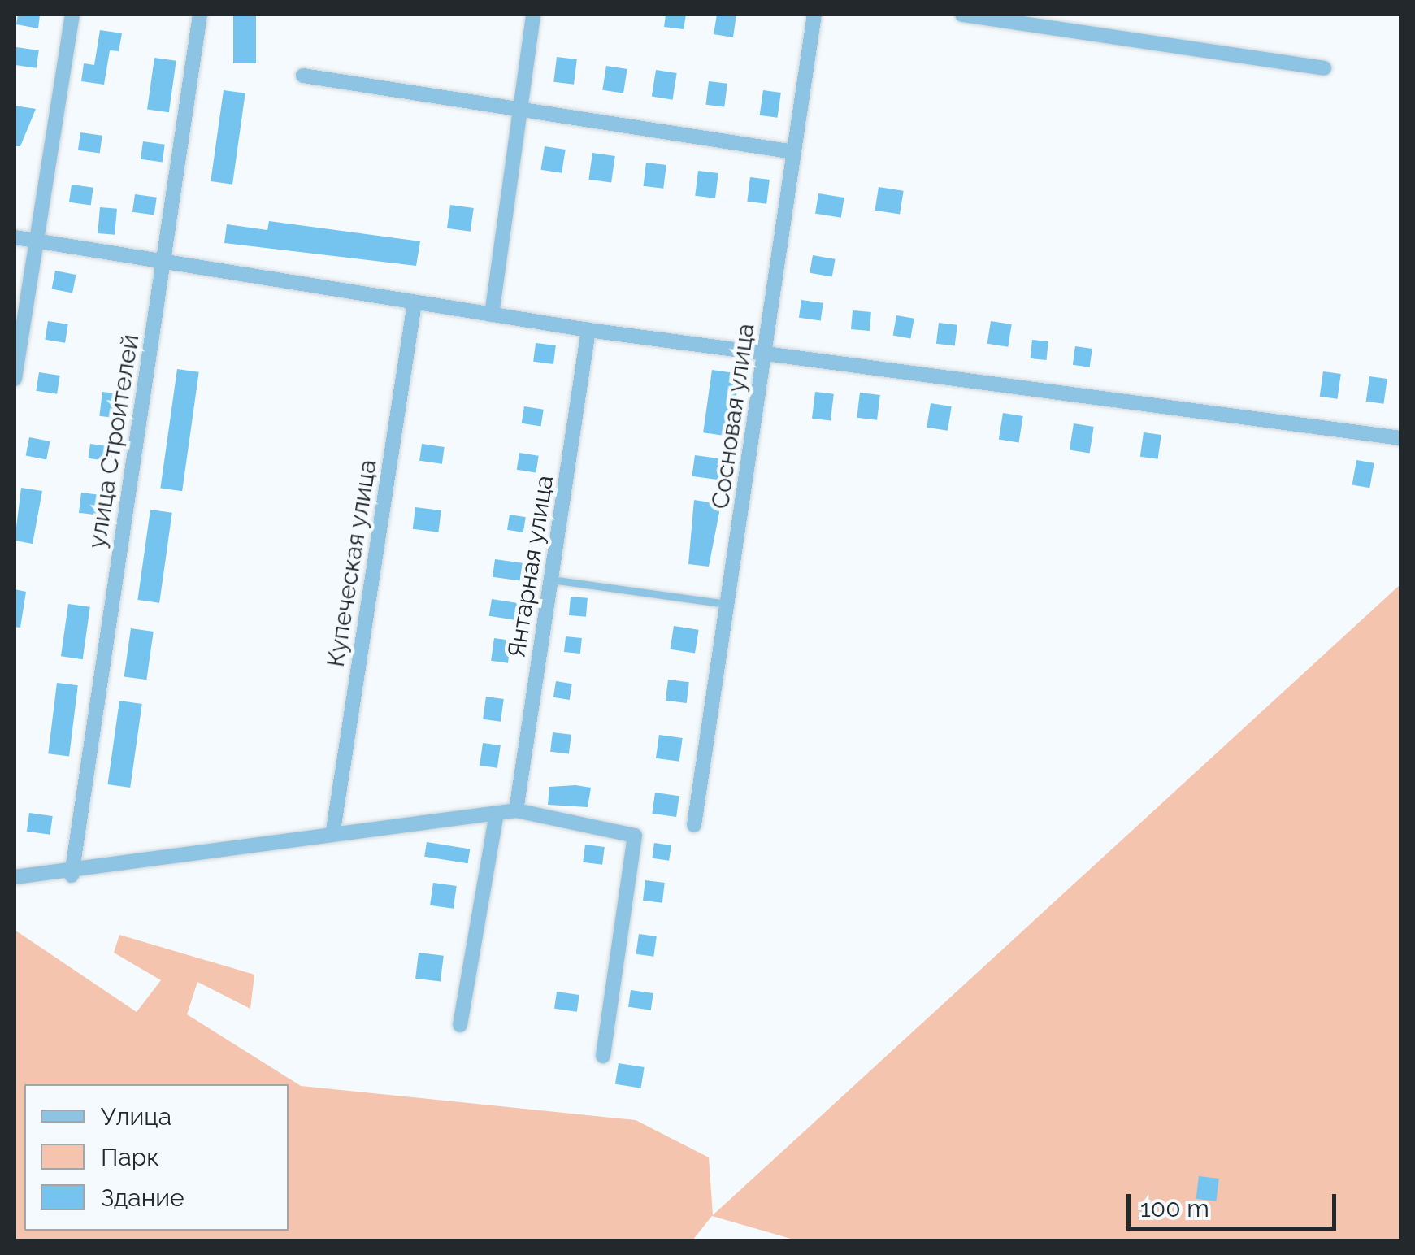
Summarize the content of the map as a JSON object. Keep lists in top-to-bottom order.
{
  "streets": {
    "street": [
      "Сосновая улица",
      "улица Строителей",
      "Купеческая улица",
      "Янтарная улица"
    ]
  },
  "legend": ["Улица", "Парк", "Здание"],
  "scale_bar": "100 m"
}
